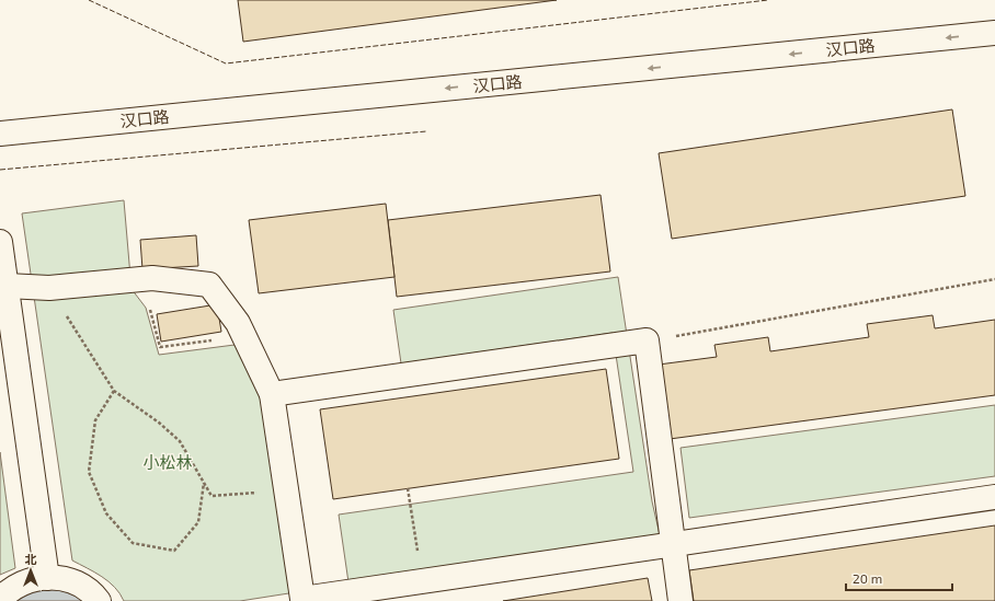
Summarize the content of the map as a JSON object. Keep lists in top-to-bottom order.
{
  "streets": {
    "street": ["汉口路"]
  },
  "one_way": ["汉口路"],
  "parks": ["小松林"],
  "scale_bar": "20 m",
  "north": "top"
}
